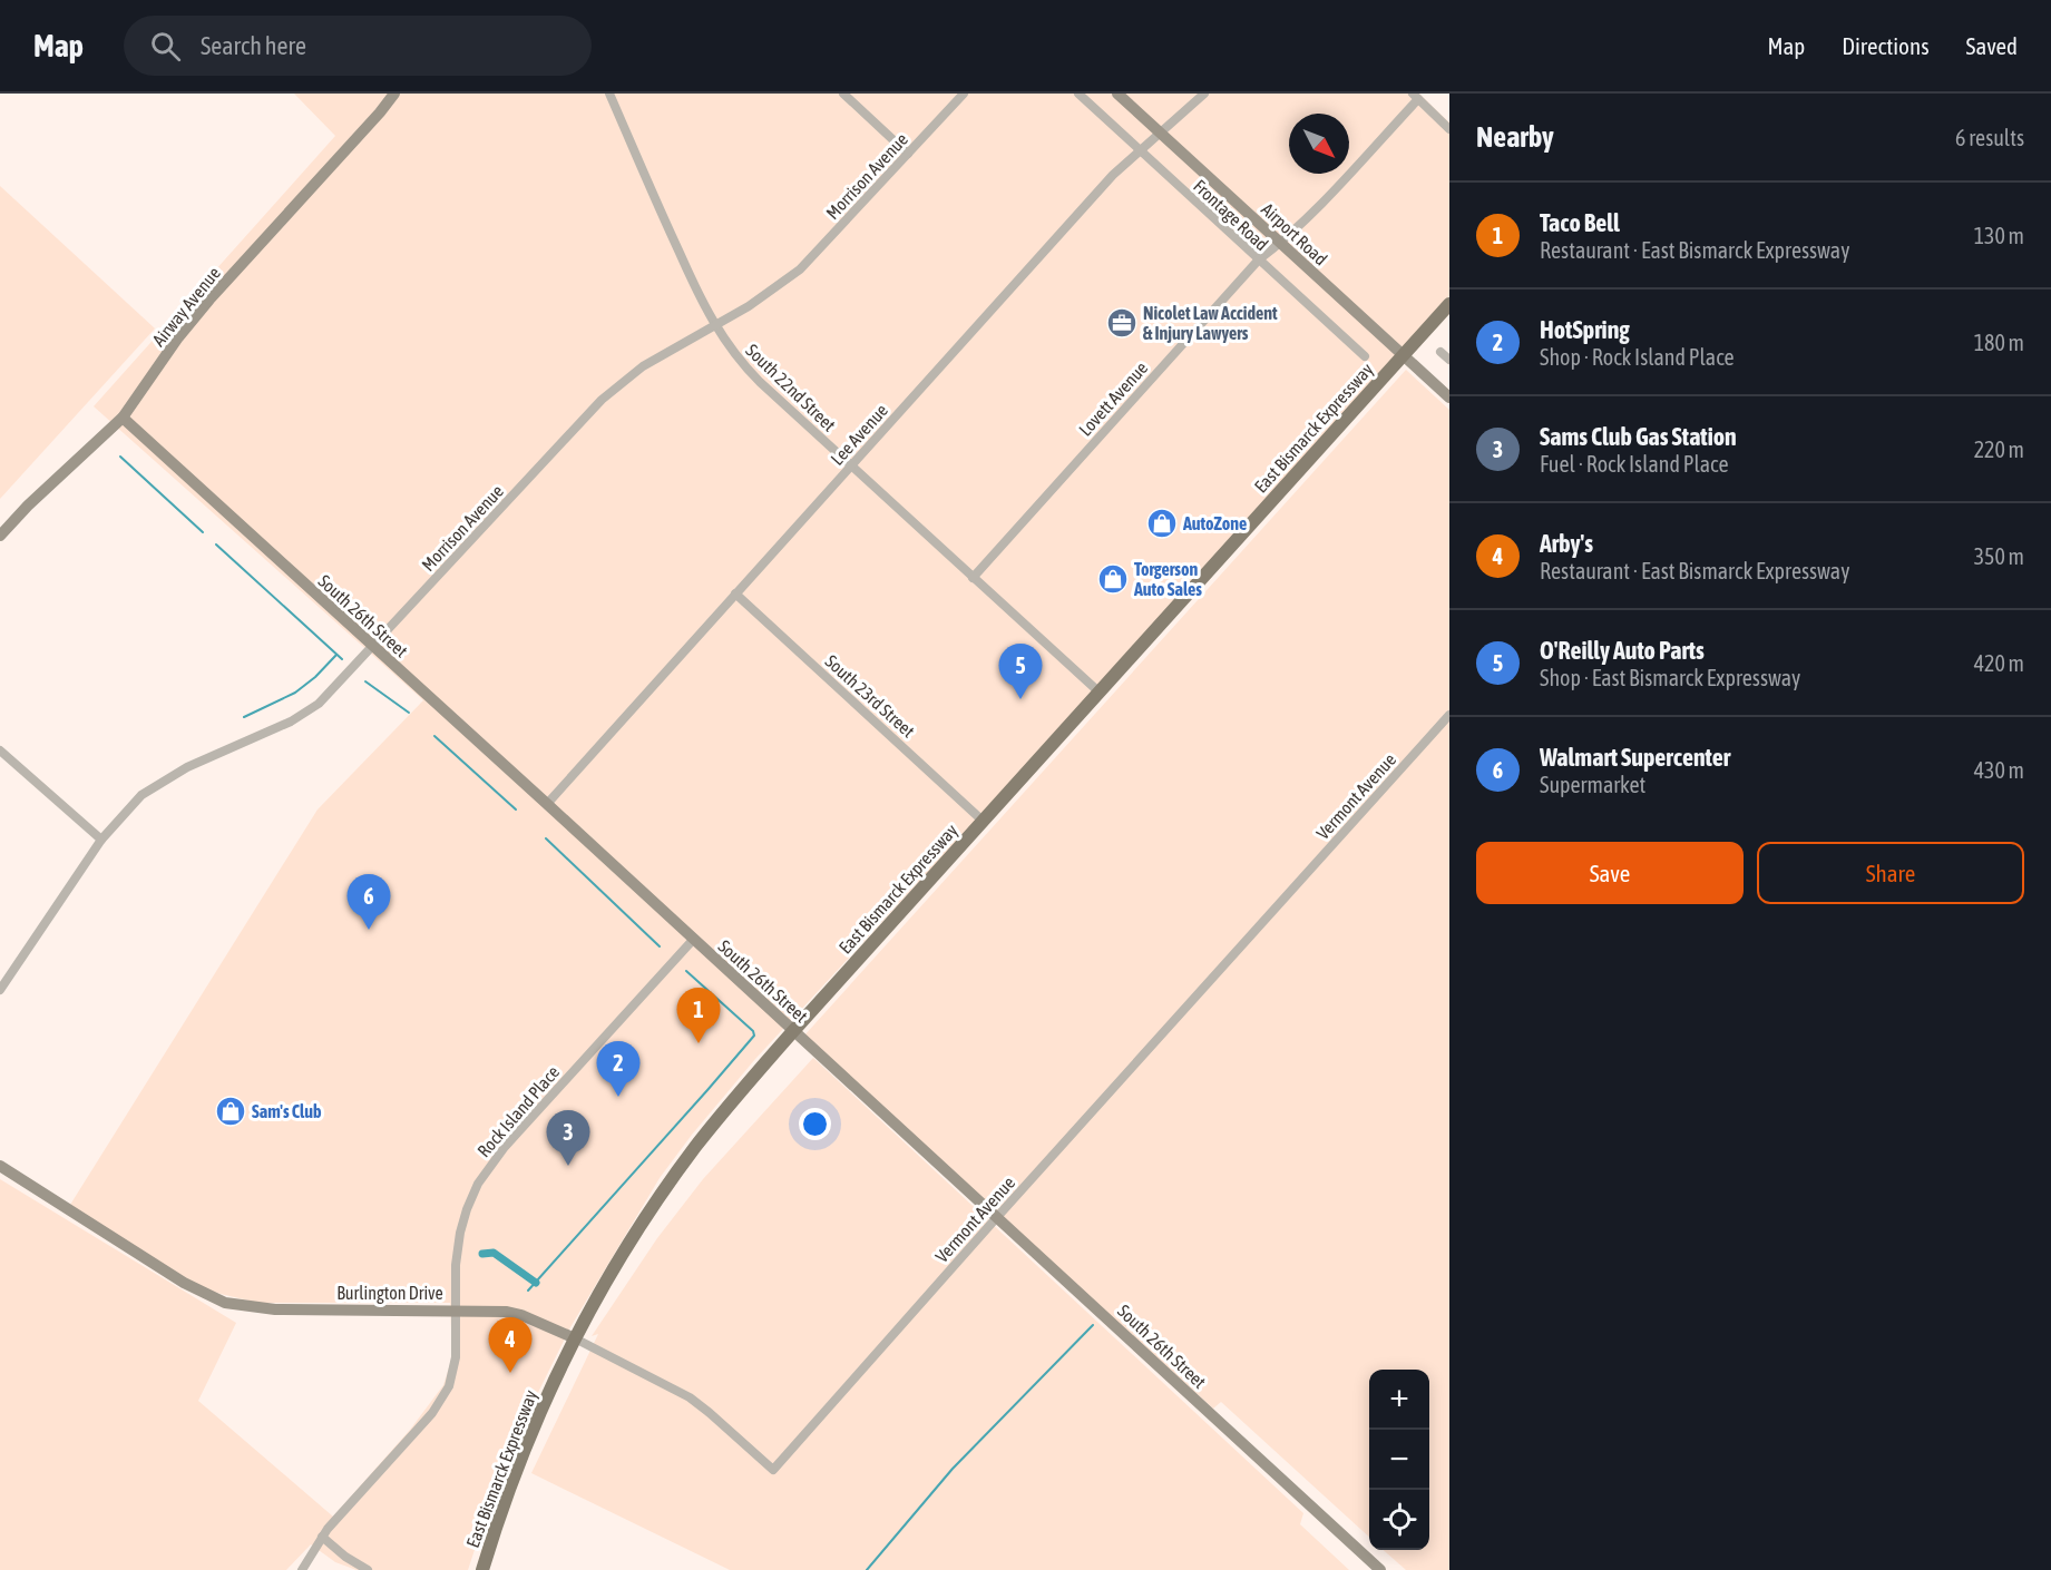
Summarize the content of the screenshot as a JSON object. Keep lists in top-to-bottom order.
{
  "streets": {
    "main road": ["East Bismarck Expressway"],
    "street": [
      "Morrison Avenue",
      "Frontage Road",
      "Airport Road",
      "Airway Avenue",
      "South 22nd Street",
      "Lovett Avenue",
      "Lee Avenue",
      "South 26th Street",
      "South 23rd Street",
      "Vermont Avenue",
      "Rock Island Place",
      "Burlington Drive"
    ]
  },
  "crossings": [
    ["Morrison Avenue", "South 22nd Street"],
    ["Morrison Avenue", "South 26th Street"],
    ["Frontage Road", "Lovett Avenue"],
    ["Frontage Road", "Lee Avenue"],
    ["Airport Road", "Lovett Avenue"],
    ["Airport Road", "East Bismarck Expressway"],
    ["Airport Road", "Lee Avenue"],
    ["Airway Avenue", "South 26th Street"],
    ["South 22nd Street", "Lovett Avenue"],
    ["South 22nd Street", "East Bismarck Expressway"],
    ["South 22nd Street", "Lee Avenue"],
    ["East Bismarck Expressway", "South 26th Street"],
    ["East Bismarck Expressway", "South 23rd Street"],
    ["East Bismarck Expressway", "Burlington Drive"],
    ["Lee Avenue", "South 26th Street"],
    ["Lee Avenue", "South 23rd Street"],
    ["South 26th Street", "Vermont Avenue"],
    ["South 26th Street", "Rock Island Place"],
    ["Vermont Avenue", "Burlington Drive"],
    ["Rock Island Place", "Burlington Drive"]
  ],
  "places": {
    "office": ["Nicolet Law Accident & Injury Lawyers"],
    "shop": ["AutoZone", "Torgerson Auto Sales", "Sam's Club"]
  },
  "north": "bottom right",
  "page": {
    "header": "Map",
    "search": "Search here",
    "nav": ["Map", "Directions", "Saved"],
    "heading": ["Nearby", "6 results"],
    "list": [
      {
        "mark": "1",
        "name": "Taco Bell",
        "note": "Restaurant · East Bismarck Expressway",
        "value": "130 m"
      },
      {
        "mark": "2",
        "name": "HotSpring",
        "note": "Shop · Rock Island Place",
        "value": "180 m"
      },
      {
        "mark": "3",
        "name": "Sams Club Gas Station",
        "note": "Fuel · Rock Island Place",
        "value": "220 m"
      },
      {
        "mark": "4",
        "name": "Arby's",
        "note": "Restaurant · East Bismarck Expressway",
        "value": "350 m"
      },
      {
        "mark": "5",
        "name": "O'Reilly Auto Parts",
        "note": "Shop · East Bismarck Expressway",
        "value": "420 m"
      },
      {
        "mark": "6",
        "name": "Walmart Supercenter",
        "note": "Supermarket",
        "value": "430 m"
      }
    ],
    "pins": [
      "5",
      "6",
      "1",
      "2",
      "3",
      "4"
    ],
    "buttons": ["Save", "Share"],
    "map_buttons": ["+", "−"]
  }
}
